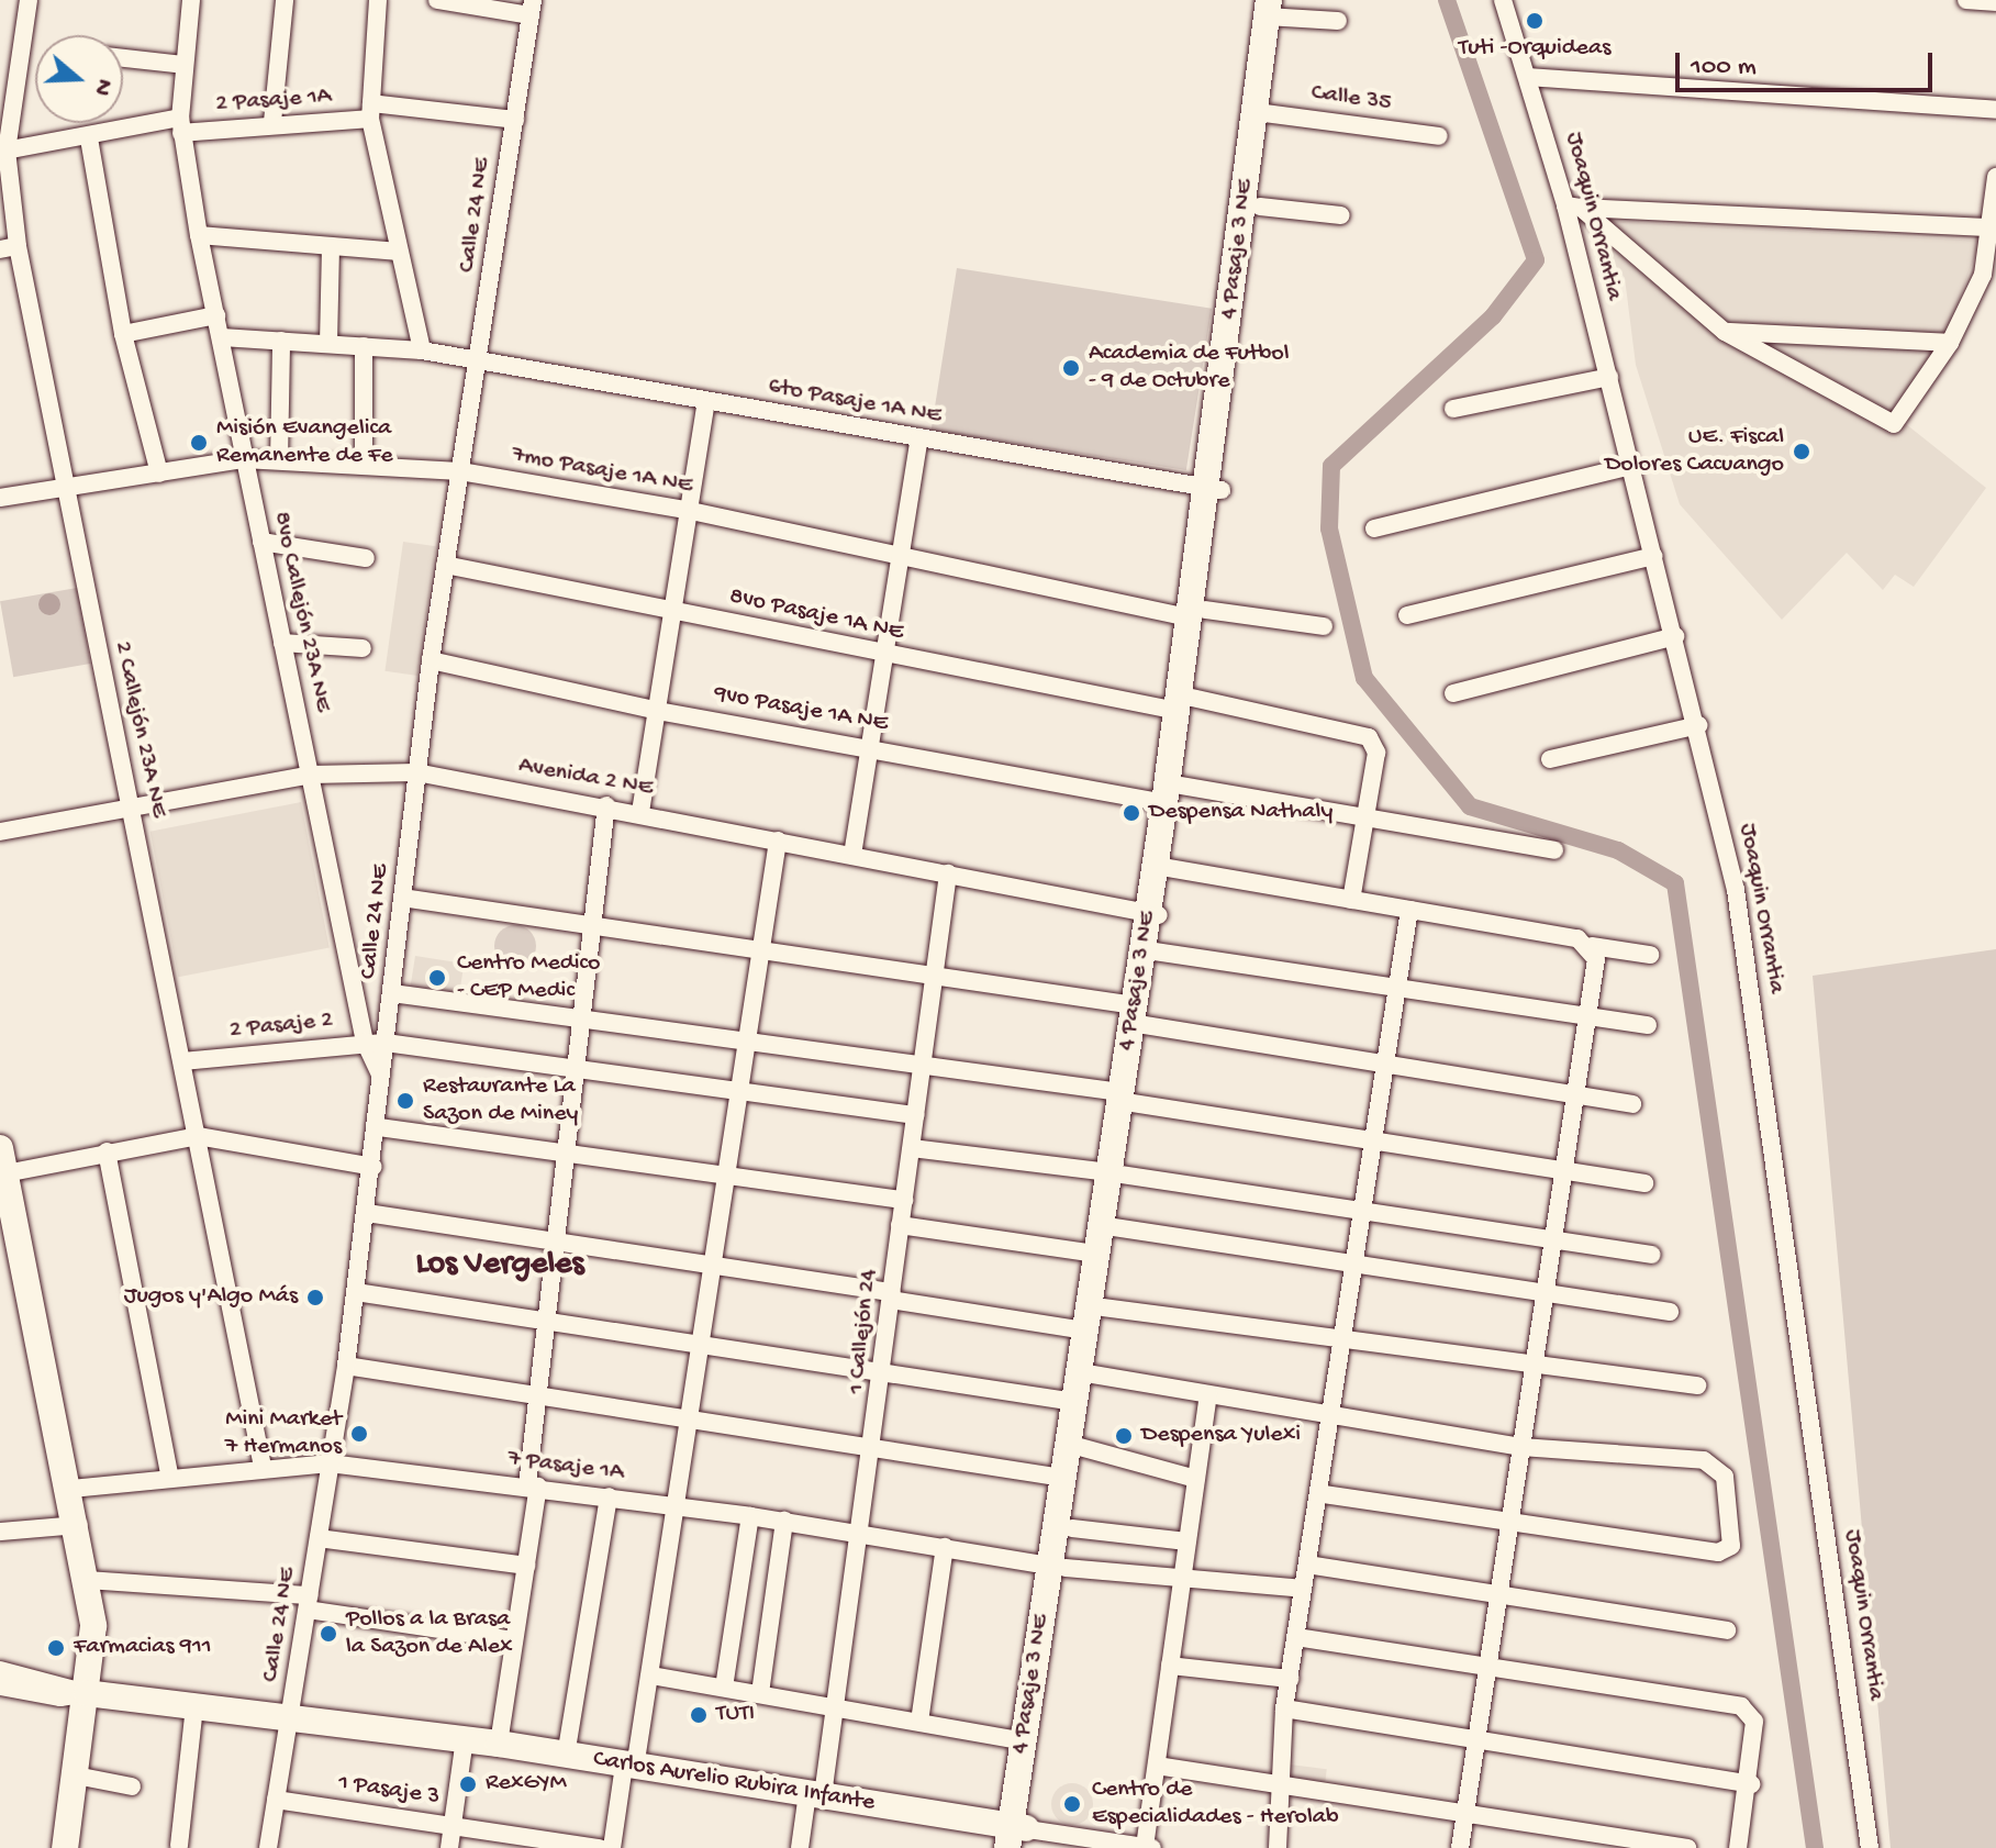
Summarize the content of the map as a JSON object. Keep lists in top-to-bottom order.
{
  "streets": {
    "street": [
      "Calle 35",
      "2 Pasaje 1A",
      "Calle 24 NE",
      "Joaquin Orrantia",
      "4 Pasaje 3 NE",
      "6to Pasaje 1A NE",
      "7mo Pasaje 1A NE",
      "8vo Callejón 23A NE",
      "8vo Pasaje 1A NE",
      "9vo Pasaje 1A NE",
      "2 Callejón 23A NE",
      "Avenida 2 NE",
      "2 Pasaje 2",
      "1 Callejón 24",
      "7 Pasaje 1A",
      "Carlos Aurelio Rubira Infante",
      "1 Pasaje 3"
    ]
  },
  "crossings": [
    ["Calle 35", "4 Pasaje 3 NE"],
    ["2 Pasaje 1A", "Calle 24 NE"],
    ["2 Pasaje 1A", "8vo Callejón 23A NE"],
    ["2 Pasaje 1A", "2 Callejón 23A NE"],
    ["Calle 24 NE", "6to Pasaje 1A NE"],
    ["Calle 24 NE", "7mo Pasaje 1A NE"],
    ["Calle 24 NE", "8vo Callejón 23A NE"],
    ["Calle 24 NE", "8vo Pasaje 1A NE"],
    ["Calle 24 NE", "9vo Pasaje 1A NE"],
    ["Calle 24 NE", "Avenida 2 NE"],
    ["Calle 24 NE", "2 Pasaje 2"],
    ["Calle 24 NE", "7 Pasaje 1A"],
    ["Calle 24 NE", "Carlos Aurelio Rubira Infante"],
    ["Calle 24 NE", "1 Pasaje 3"],
    ["4 Pasaje 3 NE", "6to Pasaje 1A NE"],
    ["4 Pasaje 3 NE", "7mo Pasaje 1A NE"],
    ["4 Pasaje 3 NE", "8vo Pasaje 1A NE"],
    ["4 Pasaje 3 NE", "9vo Pasaje 1A NE"],
    ["4 Pasaje 3 NE", "Avenida 2 NE"],
    ["4 Pasaje 3 NE", "7 Pasaje 1A"],
    ["4 Pasaje 3 NE", "Carlos Aurelio Rubira Infante"],
    ["6to Pasaje 1A NE", "8vo Callejón 23A NE"],
    ["7mo Pasaje 1A NE", "8vo Callejón 23A NE"],
    ["7mo Pasaje 1A NE", "2 Callejón 23A NE"],
    ["8vo Callejón 23A NE", "Avenida 2 NE"],
    ["8vo Callejón 23A NE", "2 Pasaje 2"],
    ["8vo Pasaje 1A NE", "9vo Pasaje 1A NE"],
    ["2 Callejón 23A NE", "Avenida 2 NE"],
    ["2 Callejón 23A NE", "2 Pasaje 2"],
    ["2 Callejón 23A NE", "7 Pasaje 1A"],
    ["Avenida 2 NE", "1 Callejón 24"],
    ["2 Pasaje 2", "1 Callejón 24"],
    ["1 Callejón 24", "7 Pasaje 1A"],
    ["1 Callejón 24", "Carlos Aurelio Rubira Infante"]
  ],
  "districts": ["Los Vergeles"],
  "places": [
    "Tuti -Orquideas",
    "Academia de Futbol - 9 de Octubre",
    "Misión Evangelica Remanente de Fe",
    "UE. Fiscal Dolores Cacuango",
    "Despensa Nathaly",
    "Centro Medico - CEP Medic",
    "Restaurante La Sazon de Miney",
    "Jugos y'Algo Más",
    "Mini Market 7 Hermanos",
    "Despensa Yulexi",
    "Pollos a la Brasa la Sazon de Alex",
    "Farmacias 911",
    "TUTI",
    "RexGYM",
    "Centro de Especialidades - Herolab"
  ],
  "scale_bar": "100 m",
  "north": "right"
}
